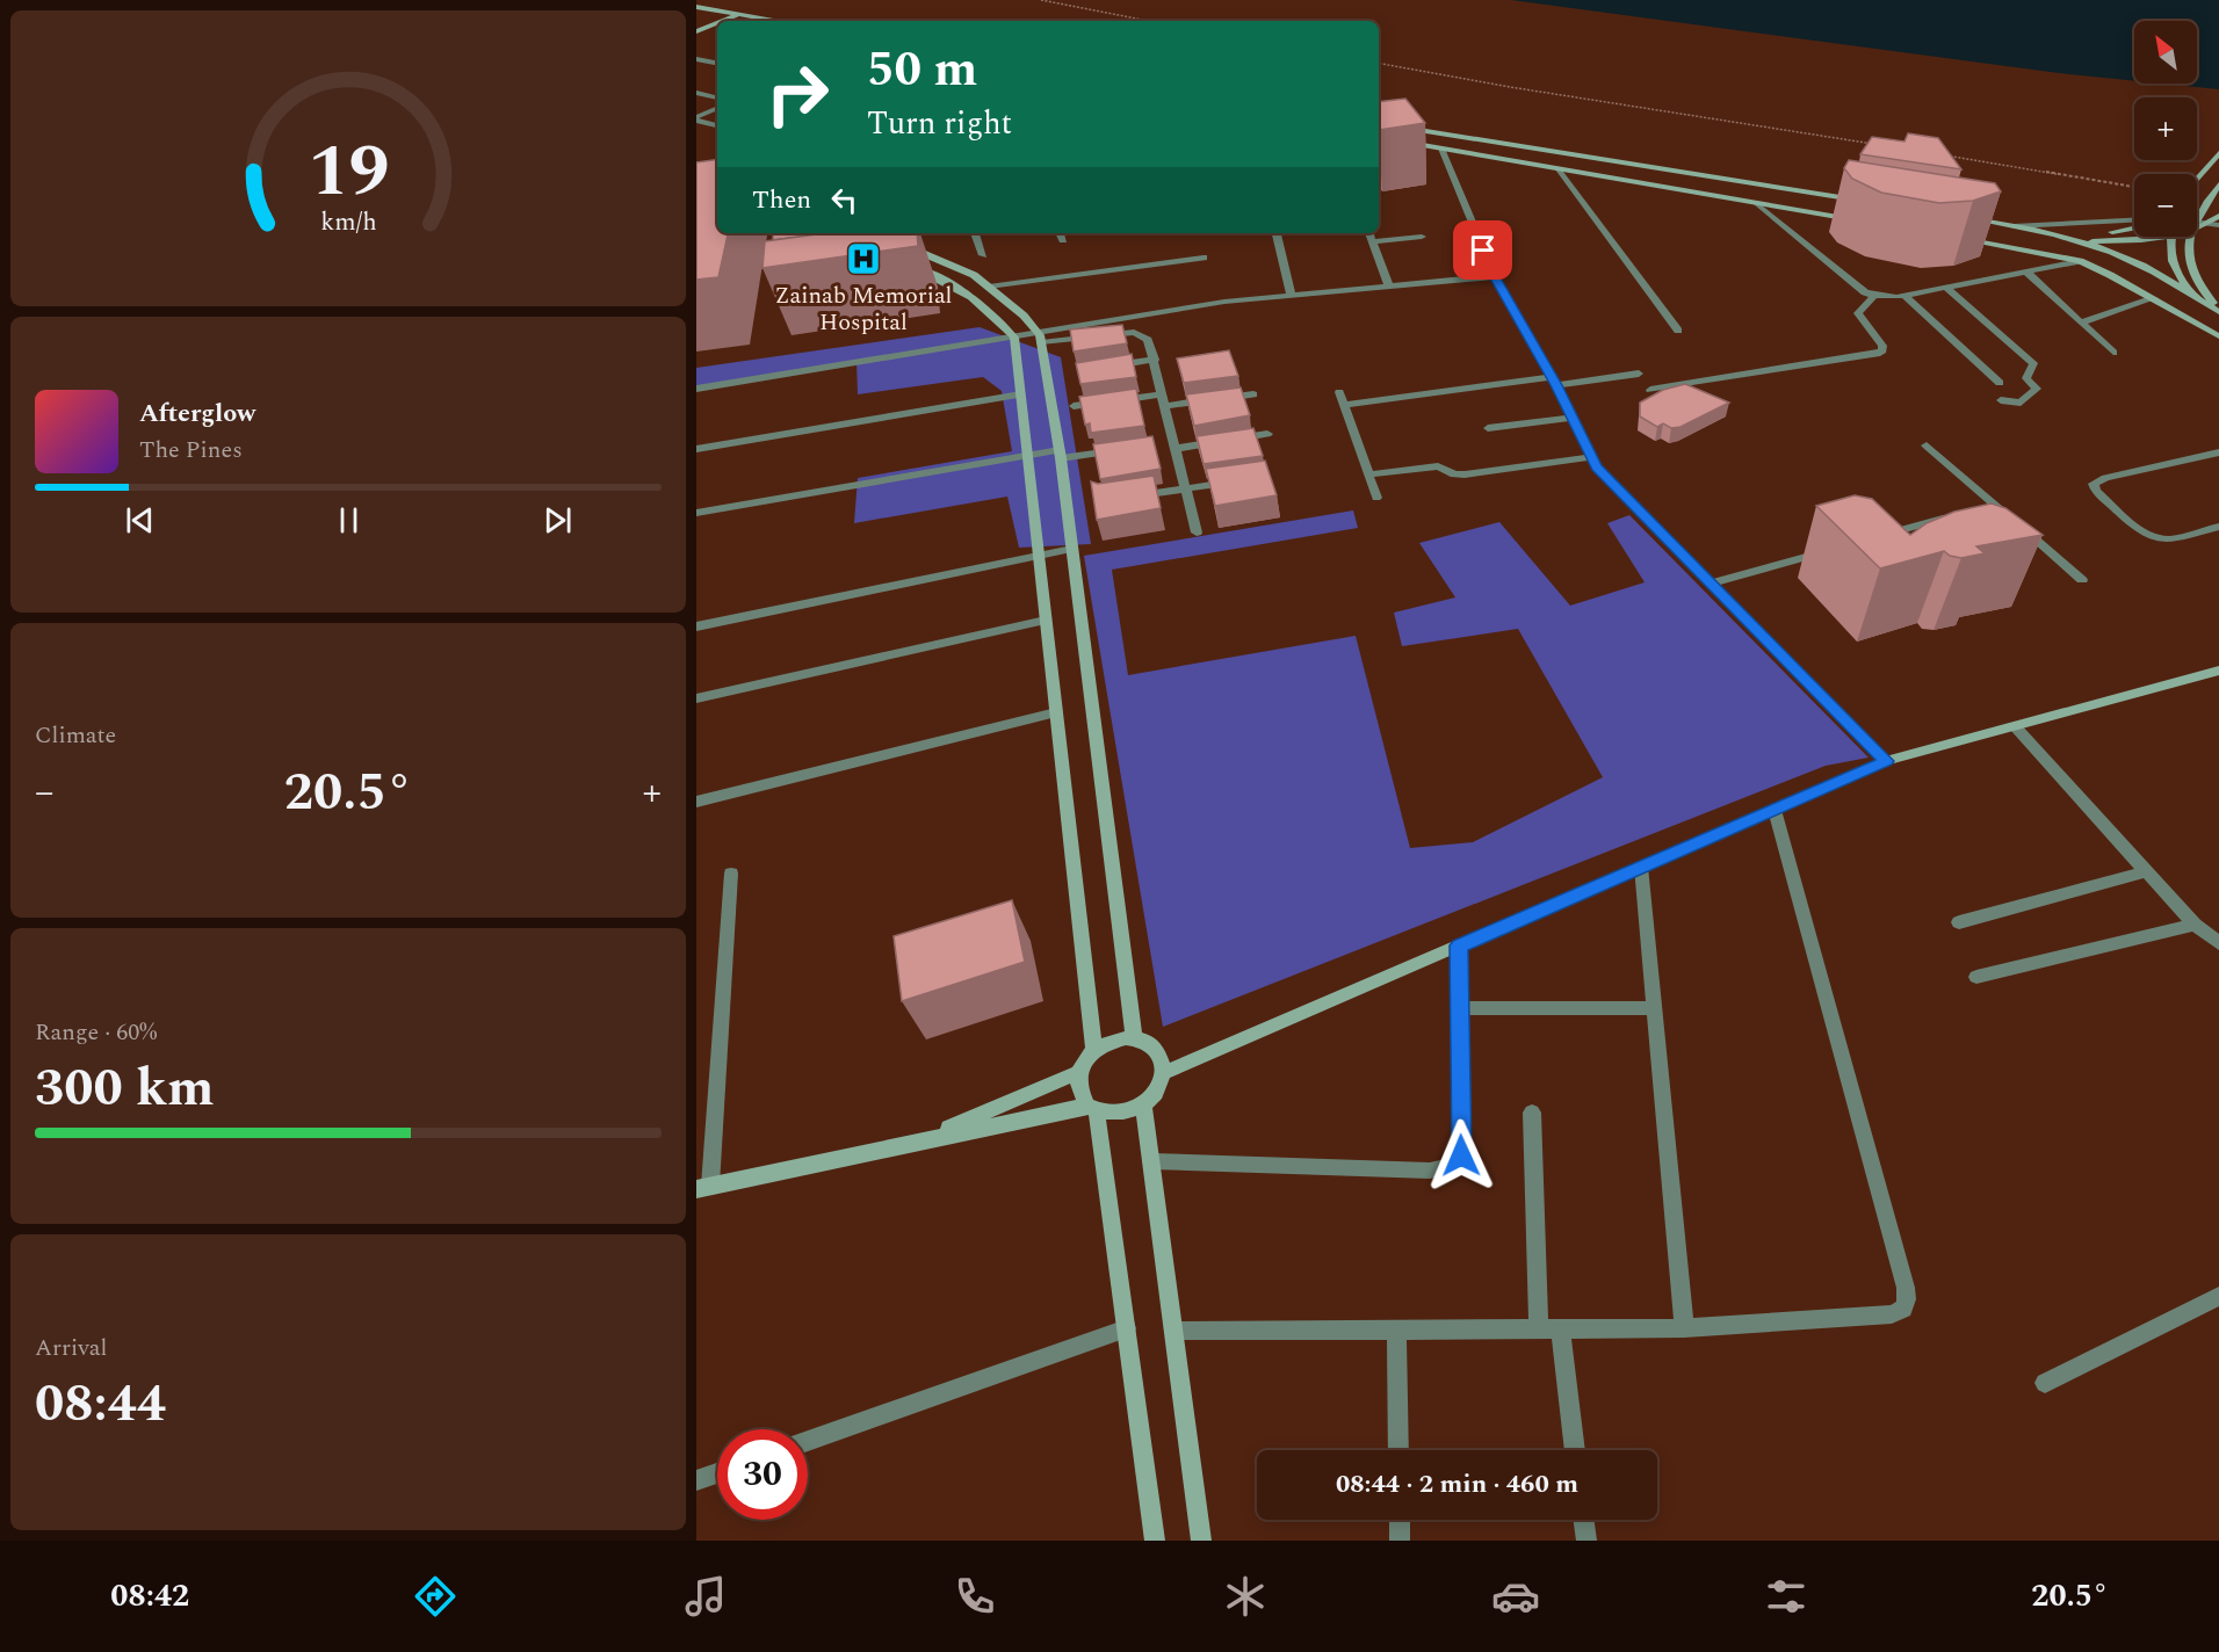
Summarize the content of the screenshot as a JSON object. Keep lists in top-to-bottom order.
{
  "places": {
    "hospital": ["Zainab Memorial Hospital"]
  },
  "north": "top left",
  "page": {
    "map_buttons": ["+", "−"],
    "turn": ["50 m", "Turn right"],
    "then": "Then",
    "song": ["Afterglow", "The Pines"],
    "tile": [
      "Climate",
      ["Range · 60%", "300 km"],
      ["Arrival", "08:44"]
    ],
    "heat": ["−", "20.5°", "+"],
    "limit": "30",
    "trip": "08:44 · 2 min · 460 m",
    "tabs": ["08:42", "20.5°"],
    "gauge": ["19", "km/h"]
  }
}
